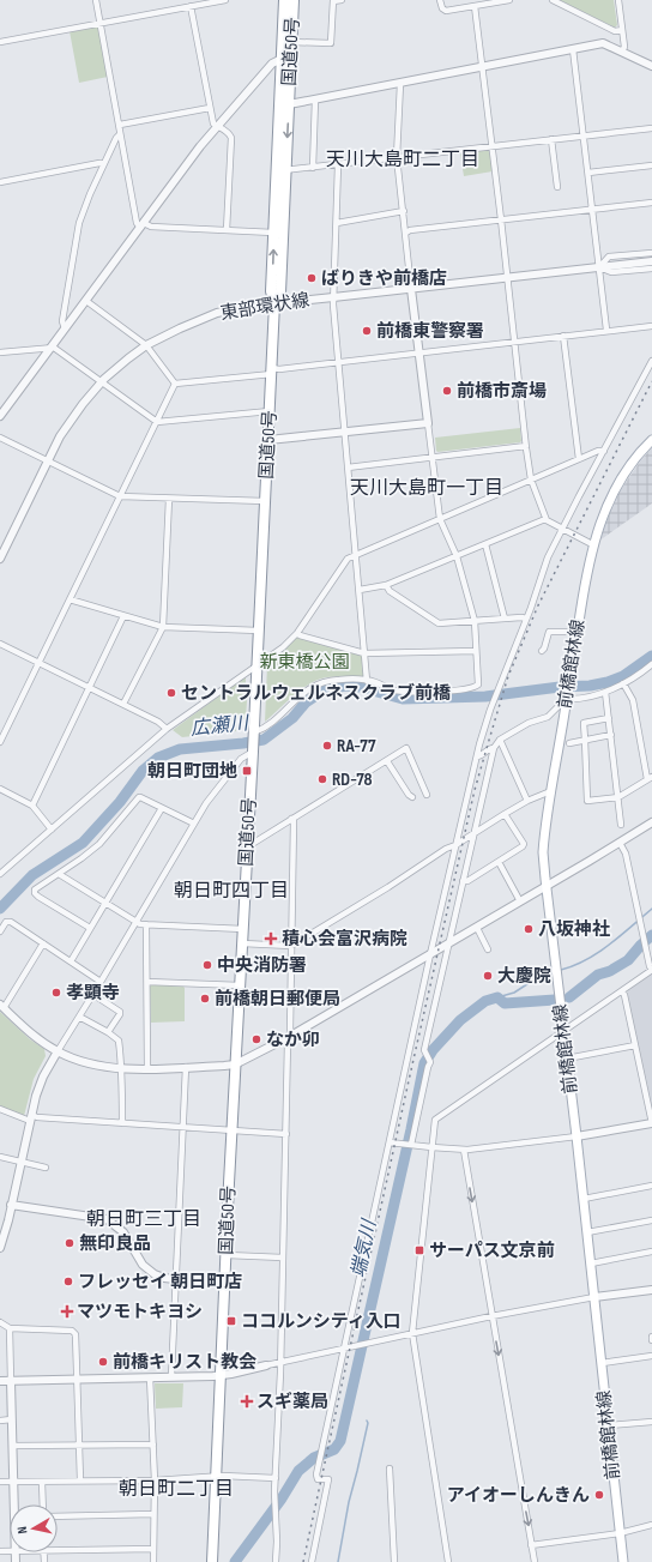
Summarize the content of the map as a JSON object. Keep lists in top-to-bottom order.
{
  "streets": {
    "highway": ["国道50号"],
    "main road": ["前橋館林線"],
    "street": ["東部環状線"]
  },
  "crossings": [
    ["国道50号", "東部環状線"]
  ],
  "districts": [
    "天川大島町二丁目",
    "天川大島町一丁目",
    "朝日町四丁目",
    "朝日町三丁目",
    "朝日町二丁目"
  ],
  "water": ["広瀬川", "端気川"],
  "parks": ["新東橋公園"],
  "places": {
    "other": [
      "ばりきや前橋店",
      "前橋東警察署",
      "前橋市斎場",
      "セントラルウェルネスクラブ前橋",
      "RA-77",
      "RD-78",
      "八坂神社",
      "中央消防署",
      "大慶院",
      "孝顕寺",
      "前橋朝日郵便局",
      "なか卯",
      "無印良品",
      "フレッセイ 朝日町店",
      "前橋キリスト教会",
      "アイオーしんきん"
    ],
    "transit": ["朝日町団地", "サーパス文京前", "ココルンシティ入口"],
    "health": ["積心会富沢病院", "マツモトキヨシ", "スギ薬局"]
  },
  "north": "left"
}
